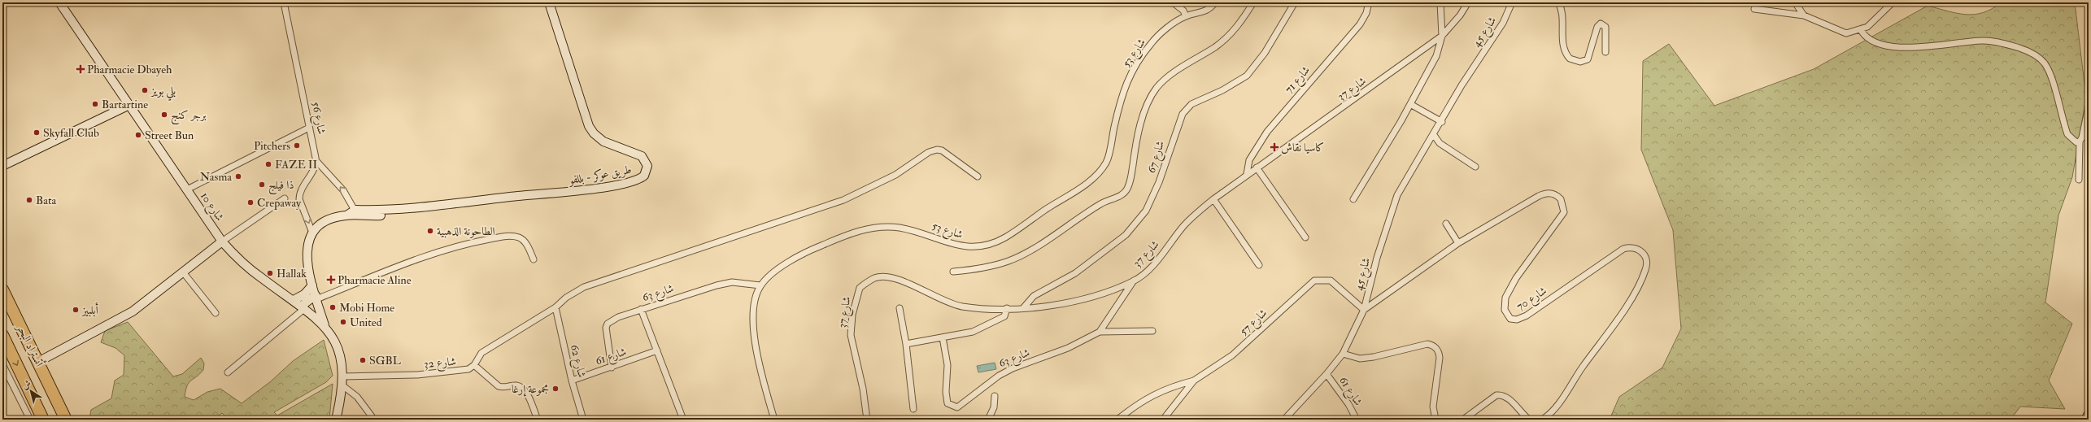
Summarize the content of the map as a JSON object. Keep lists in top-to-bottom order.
{
  "streets": {
    "highway": ["أتستراد البحر"],
    "street": [
      "شارع 45",
      "شارع 53",
      "شارع 71",
      "شارع 37",
      "شارع 56",
      "شارع 67",
      "طريق عوكر - بللفو",
      "شارع 10",
      "شارع 63",
      "شارع 70",
      "شارع 57",
      "شارع 61",
      "شارع 62",
      "شارع 32"
    ]
  },
  "crossings": [
    ["شارع 45", "شارع 70"],
    ["شارع 45", "شارع 57"],
    ["شارع 45", "شارع 61"],
    ["شارع 53", "شارع 63"],
    ["شارع 71", "شارع 37"],
    ["شارع 37", "شارع 67"],
    ["شارع 37", "شارع 63"],
    ["شارع 63", "شارع 61"],
    ["شارع 70", "شارع 57"],
    ["شارع 61", "شارع 62"]
  ],
  "places": {
    "health": ["Pharmacie Dbayeh", "كاسيا نقاش", "Pharmacie Aline"],
    "other": [
      "بلي بويز",
      "Bartartine",
      "برجر كنج",
      "Skyfall Club",
      "Street Bun",
      "Pitchers",
      "FAZE II",
      "Nasma",
      "ذا فيلج",
      "Bata",
      "Crepaway",
      "الطاحونة الذهبية",
      "Hallak",
      "Mobi Home",
      "أبلبيز",
      "United",
      "SGBL",
      "مجموعة إرغا"
    ]
  },
  "north": "top left"
}
